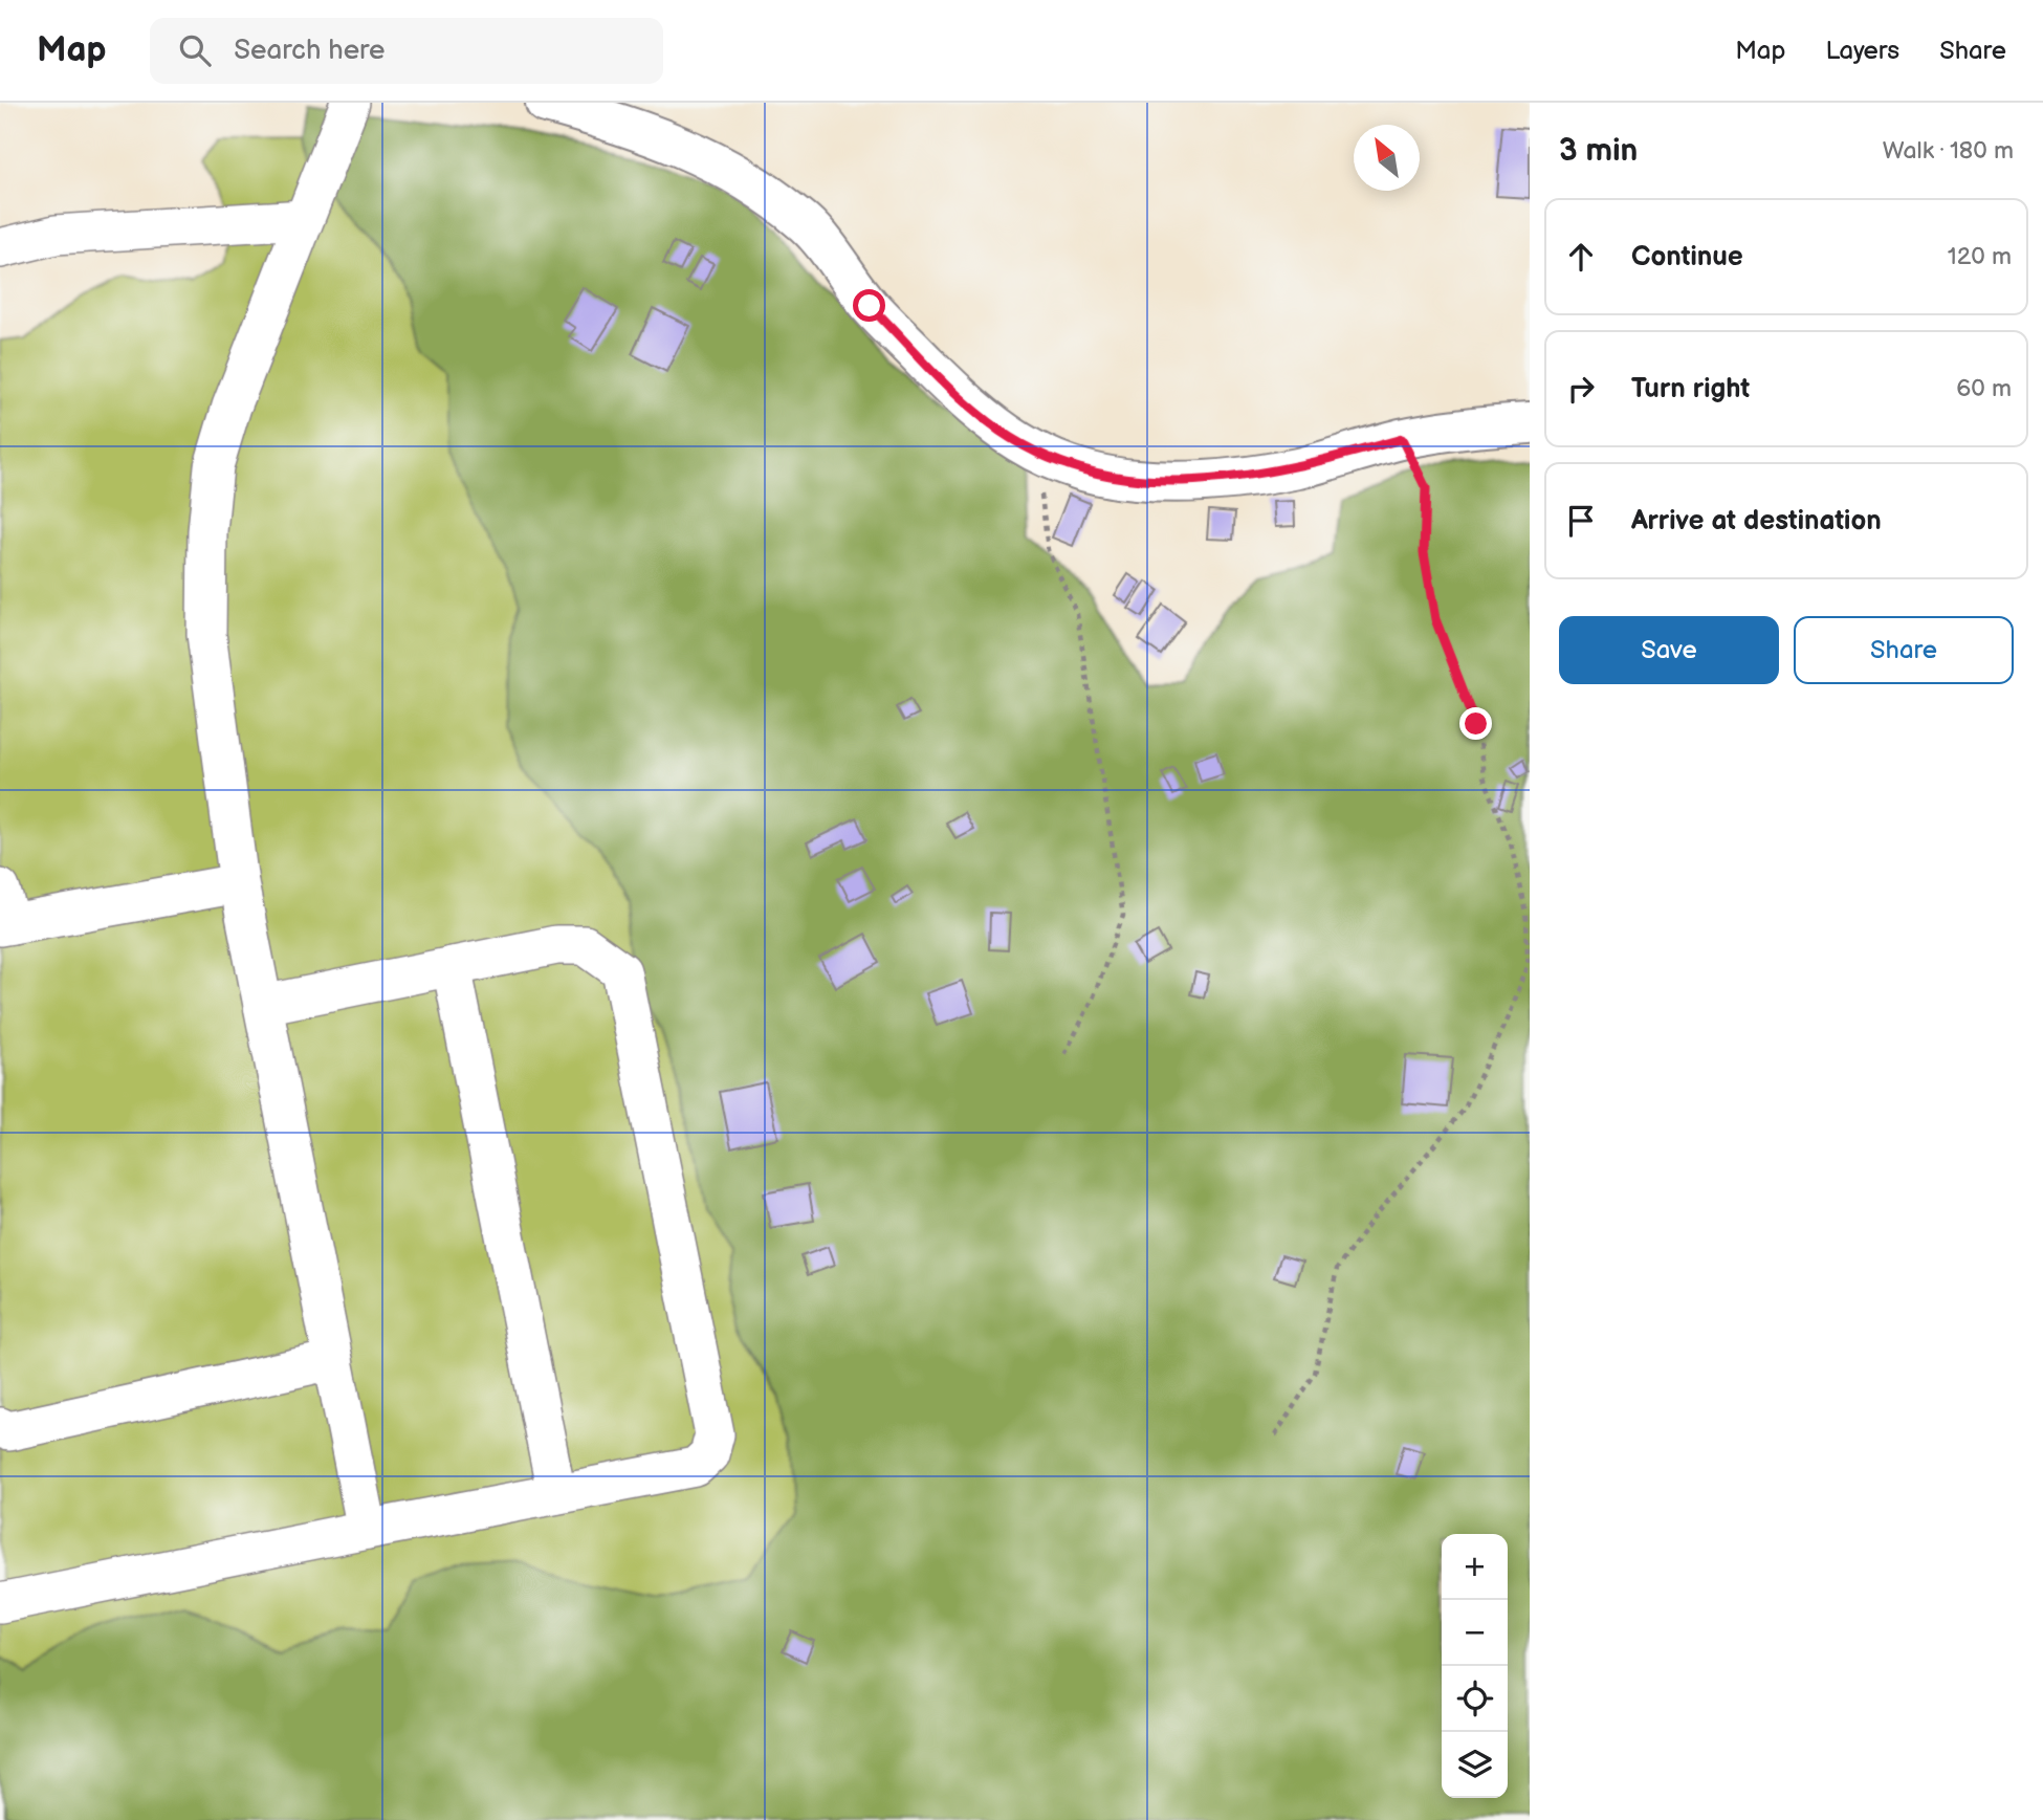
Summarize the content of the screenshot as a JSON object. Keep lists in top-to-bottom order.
{
  "north": "top left",
  "page": {
    "header": "Map",
    "search": "Search here",
    "nav": ["Map", "Layers", "Share"],
    "heading": ["3 min", "Walk · 180 m"],
    "list": [
      ["Continue", "120 m"],
      ["Turn right", "60 m"],
      "Arrive at destination"
    ],
    "buttons": ["Save", "Share"],
    "map_buttons": ["+", "−"]
  }
}
